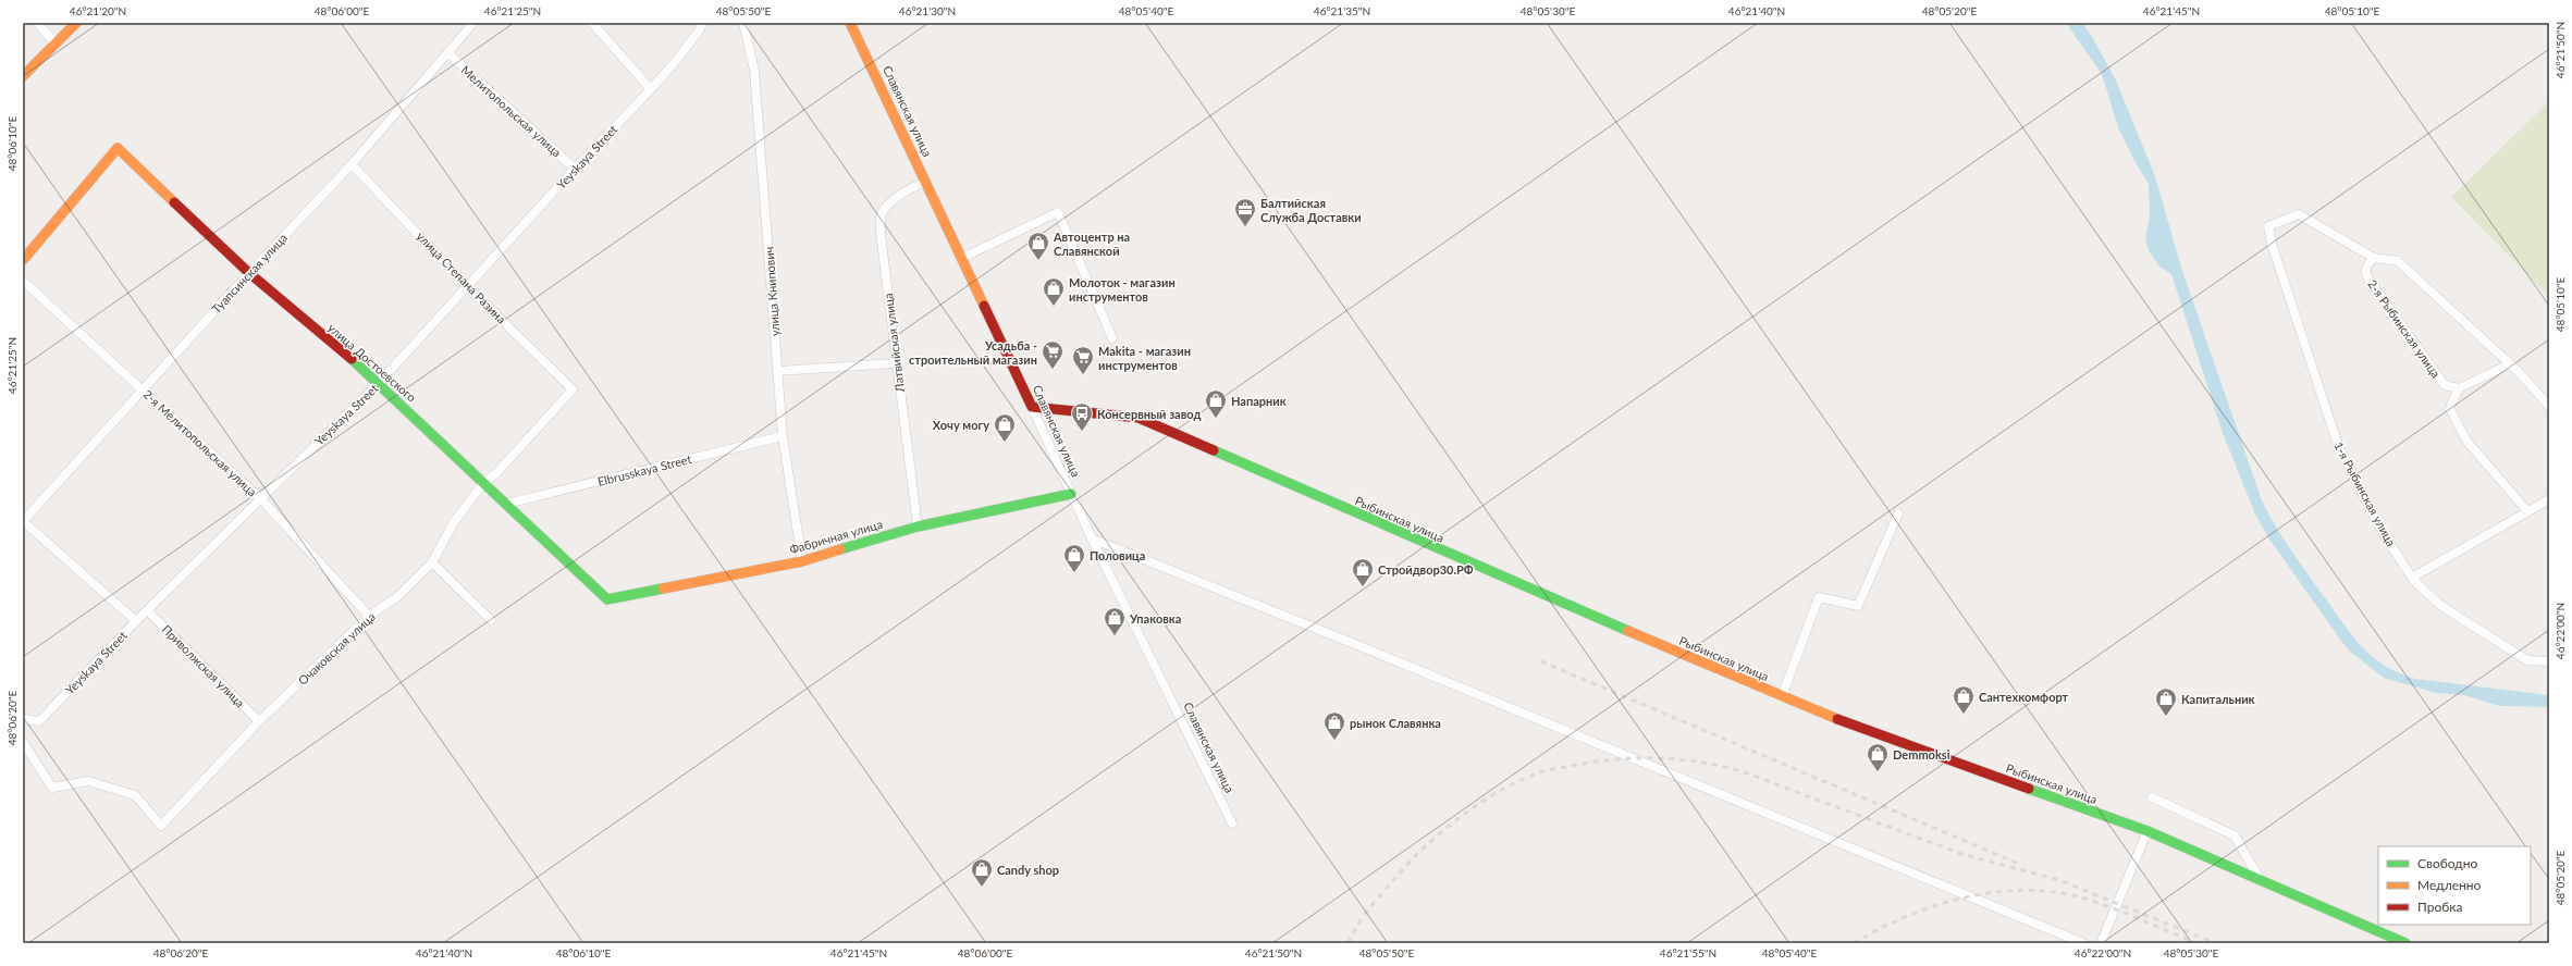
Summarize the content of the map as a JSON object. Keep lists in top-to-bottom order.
{
  "streets": {
    "main road": [
      "Славянская улица",
      "улица Достоевского",
      "Рыбинская улица",
      "Фабричная улица"
    ],
    "street": [
      "Мелитопольская улица",
      "Yeyskaya Street",
      "Туапсинская улица",
      "улица Степана Разина",
      "улица Книпович",
      "2-я Рыбинская улица",
      "Латвийская улица",
      "2-я Мелитопольская улица",
      "Elbrusskaya Street",
      "1-я Рыбинская улица",
      "Очаковская улица",
      "Приволжская улица"
    ]
  },
  "crossings": [
    ["Мелитопольская улица", "Yeyskaya Street"],
    ["Мелитопольская улица", "Туапсинская улица"],
    ["Славянская улица", "Латвийская улица"],
    ["Славянская улица", "Рыбинская улица"],
    ["Славянская улица", "Фабричная улица"],
    ["Yeyskaya Street", "улица Степана Разина"],
    ["Yeyskaya Street", "улица Достоевского"],
    ["Yeyskaya Street", "2-я Мелитопольская улица"],
    ["Yeyskaya Street", "Приволжская улица"],
    ["Туапсинская улица", "улица Степана Разина"],
    ["Туапсинская улица", "улица Достоевского"],
    ["Туапсинская улица", "2-я Мелитопольская улица"],
    ["улица Степана Разина", "Очаковская улица"],
    ["улица Книпович", "Elbrusskaya Street"],
    ["улица Книпович", "Фабричная улица"],
    ["2-я Рыбинская улица", "1-я Рыбинская улица"],
    ["Латвийская улица", "Фабричная улица"],
    ["улица Достоевского", "Elbrusskaya Street"],
    ["улица Достоевского", "Фабричная улица"],
    ["улица Достоевского", "Очаковская улица"],
    ["2-я Мелитопольская улица", "Очаковская улица"],
    ["Очаковская улица", "Приволжская улица"]
  ],
  "places": {
    "office": ["Балтийская Служба Доставки"],
    "shop": [
      "Автоцентр на Славянской",
      "Молоток - магазин инструментов",
      "Напарник",
      "Хочу могу",
      "Половица",
      "Стройдвор30.РФ",
      "Упаковка",
      "Сантехкомфорт",
      "Капитальник",
      "рынок Славянка",
      "Demmoksi",
      "Candy shop"
    ],
    "supermarket": ["Усадьба - строительный магазин", "Makita - магазин инструментов"],
    "bus stop": ["Консервный завод"]
  },
  "legend": ["Свободно", "Медленно", "Пробка"],
  "coordinates": [
    "46°21'20\"N",
    "48°06'00\"E",
    "46°21'25\"N",
    "48°05'50\"E",
    "46°21'30\"N",
    "48°05'40\"E",
    "46°21'35\"N",
    "48°05'30\"E",
    "46°21'40\"N",
    "48°05'20\"E",
    "46°21'45\"N",
    "48°05'10\"E",
    "46°21'50\"N",
    "48°06'10\"E",
    "46°22'00\"N",
    "48°06'20\"E",
    "46°21'55\"N"
  ]
}
